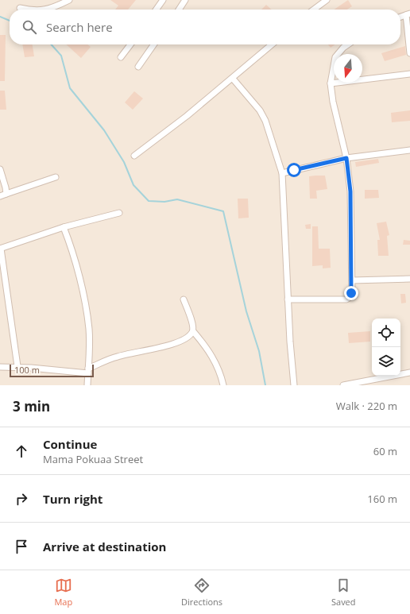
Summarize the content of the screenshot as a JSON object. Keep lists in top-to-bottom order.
{
  "scale_bar": "100 m",
  "north": "bottom",
  "page": {
    "search": "Search here",
    "scale": "100 m",
    "heading": ["3 min", "Walk · 220 m"],
    "list": [
      ["Continue", "Mama Pokuaa Street", "60 m"],
      ["Turn right", "160 m"],
      "Arrive at destination"
    ],
    "nav": ["Map", "Directions", "Saved"]
  }
}
